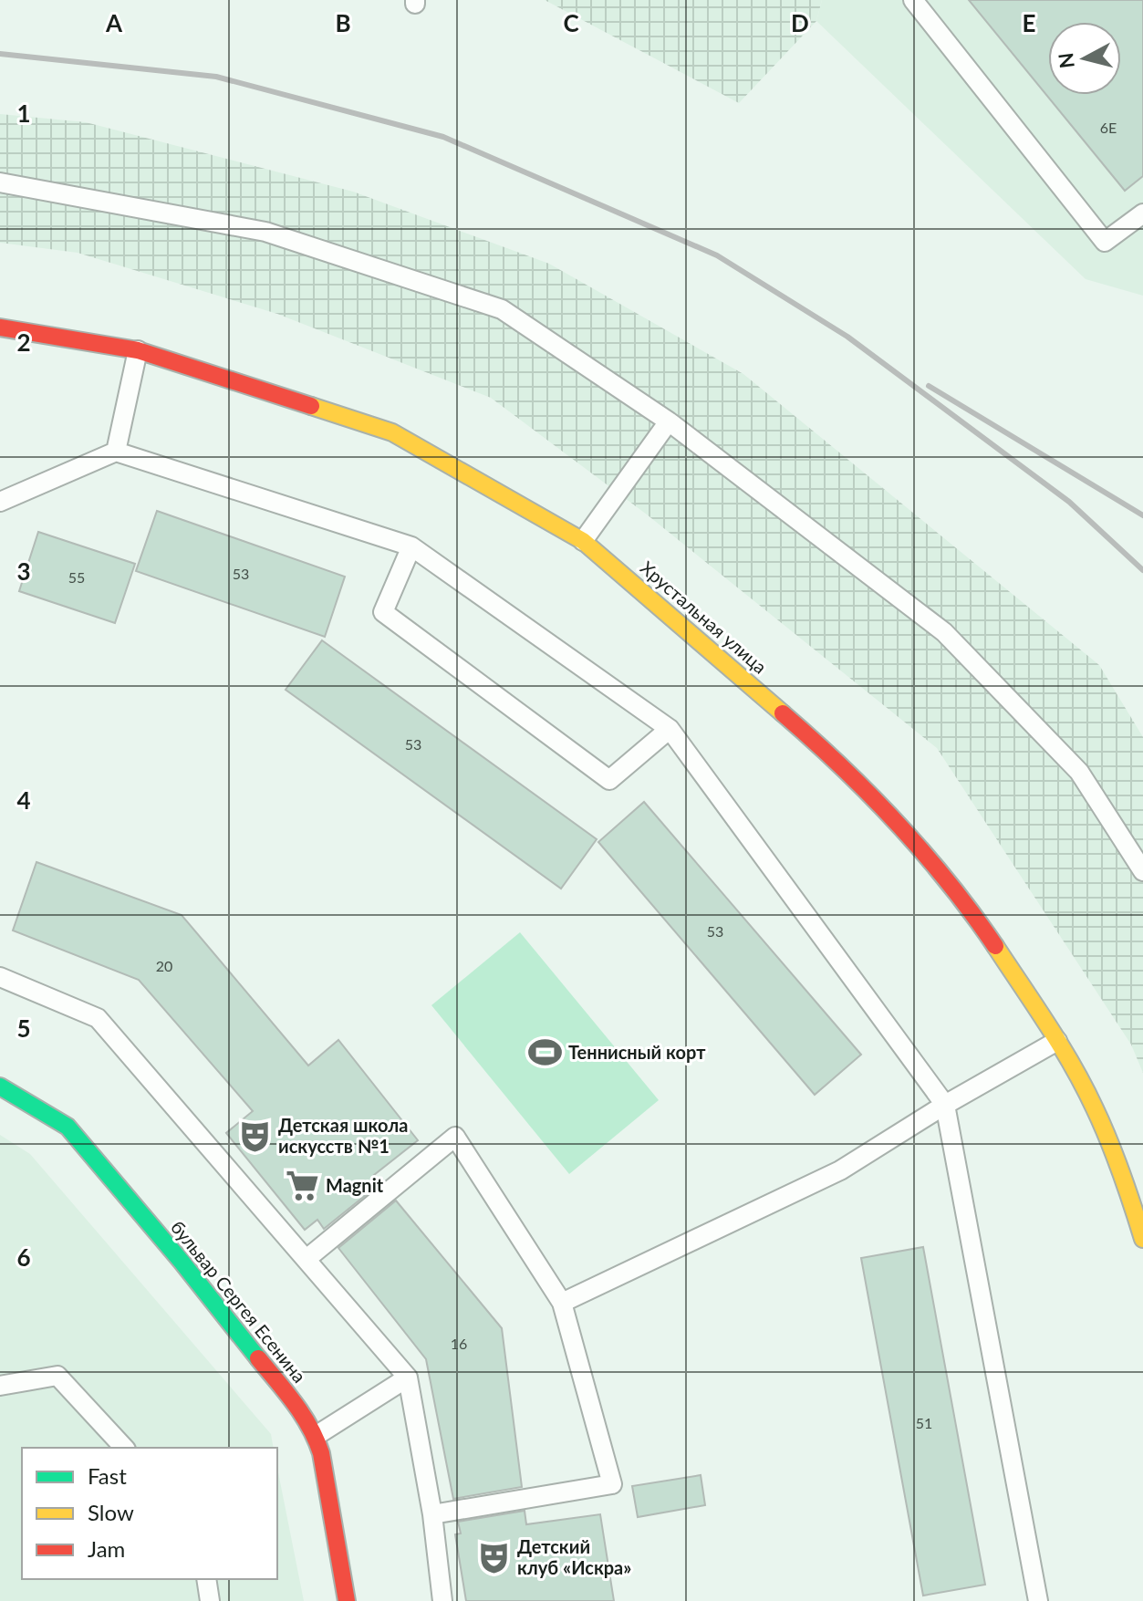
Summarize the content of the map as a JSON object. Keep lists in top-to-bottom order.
{
  "streets": {
    "street": ["Хрустальная улица", "бульвар Сергея Есенина"]
  },
  "places": {
    "sports": ["Теннисный корт"],
    "theatre": ["Детская школа искусств №1", "Детский клуб «Искра»"],
    "supermarket": ["Magnit"]
  },
  "house_numbers": [
    "6Е",
    "53",
    "55",
    "53",
    "53",
    "20",
    "16",
    "51"
  ],
  "legend": ["Fast", "Slow", "Jam"],
  "north": "left",
  "grid": {
    "columns": [
      "A",
      "B",
      "C",
      "D",
      "E"
    ],
    "rows": [
      "1",
      "2",
      "3",
      "4",
      "5",
      "6"
    ]
  }
}
